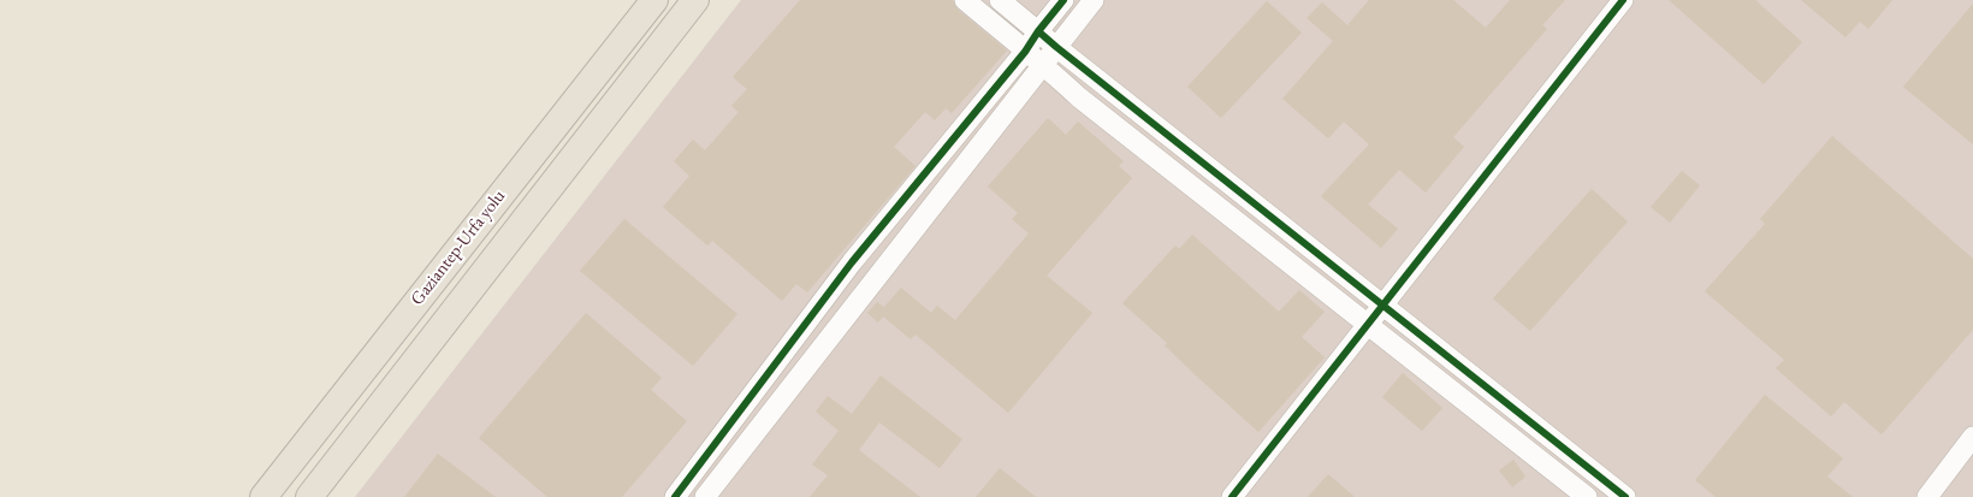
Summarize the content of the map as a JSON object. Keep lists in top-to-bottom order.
{
  "streets": {
    "highway": ["Gaziantep-Urfa yolu"]
  }
}
